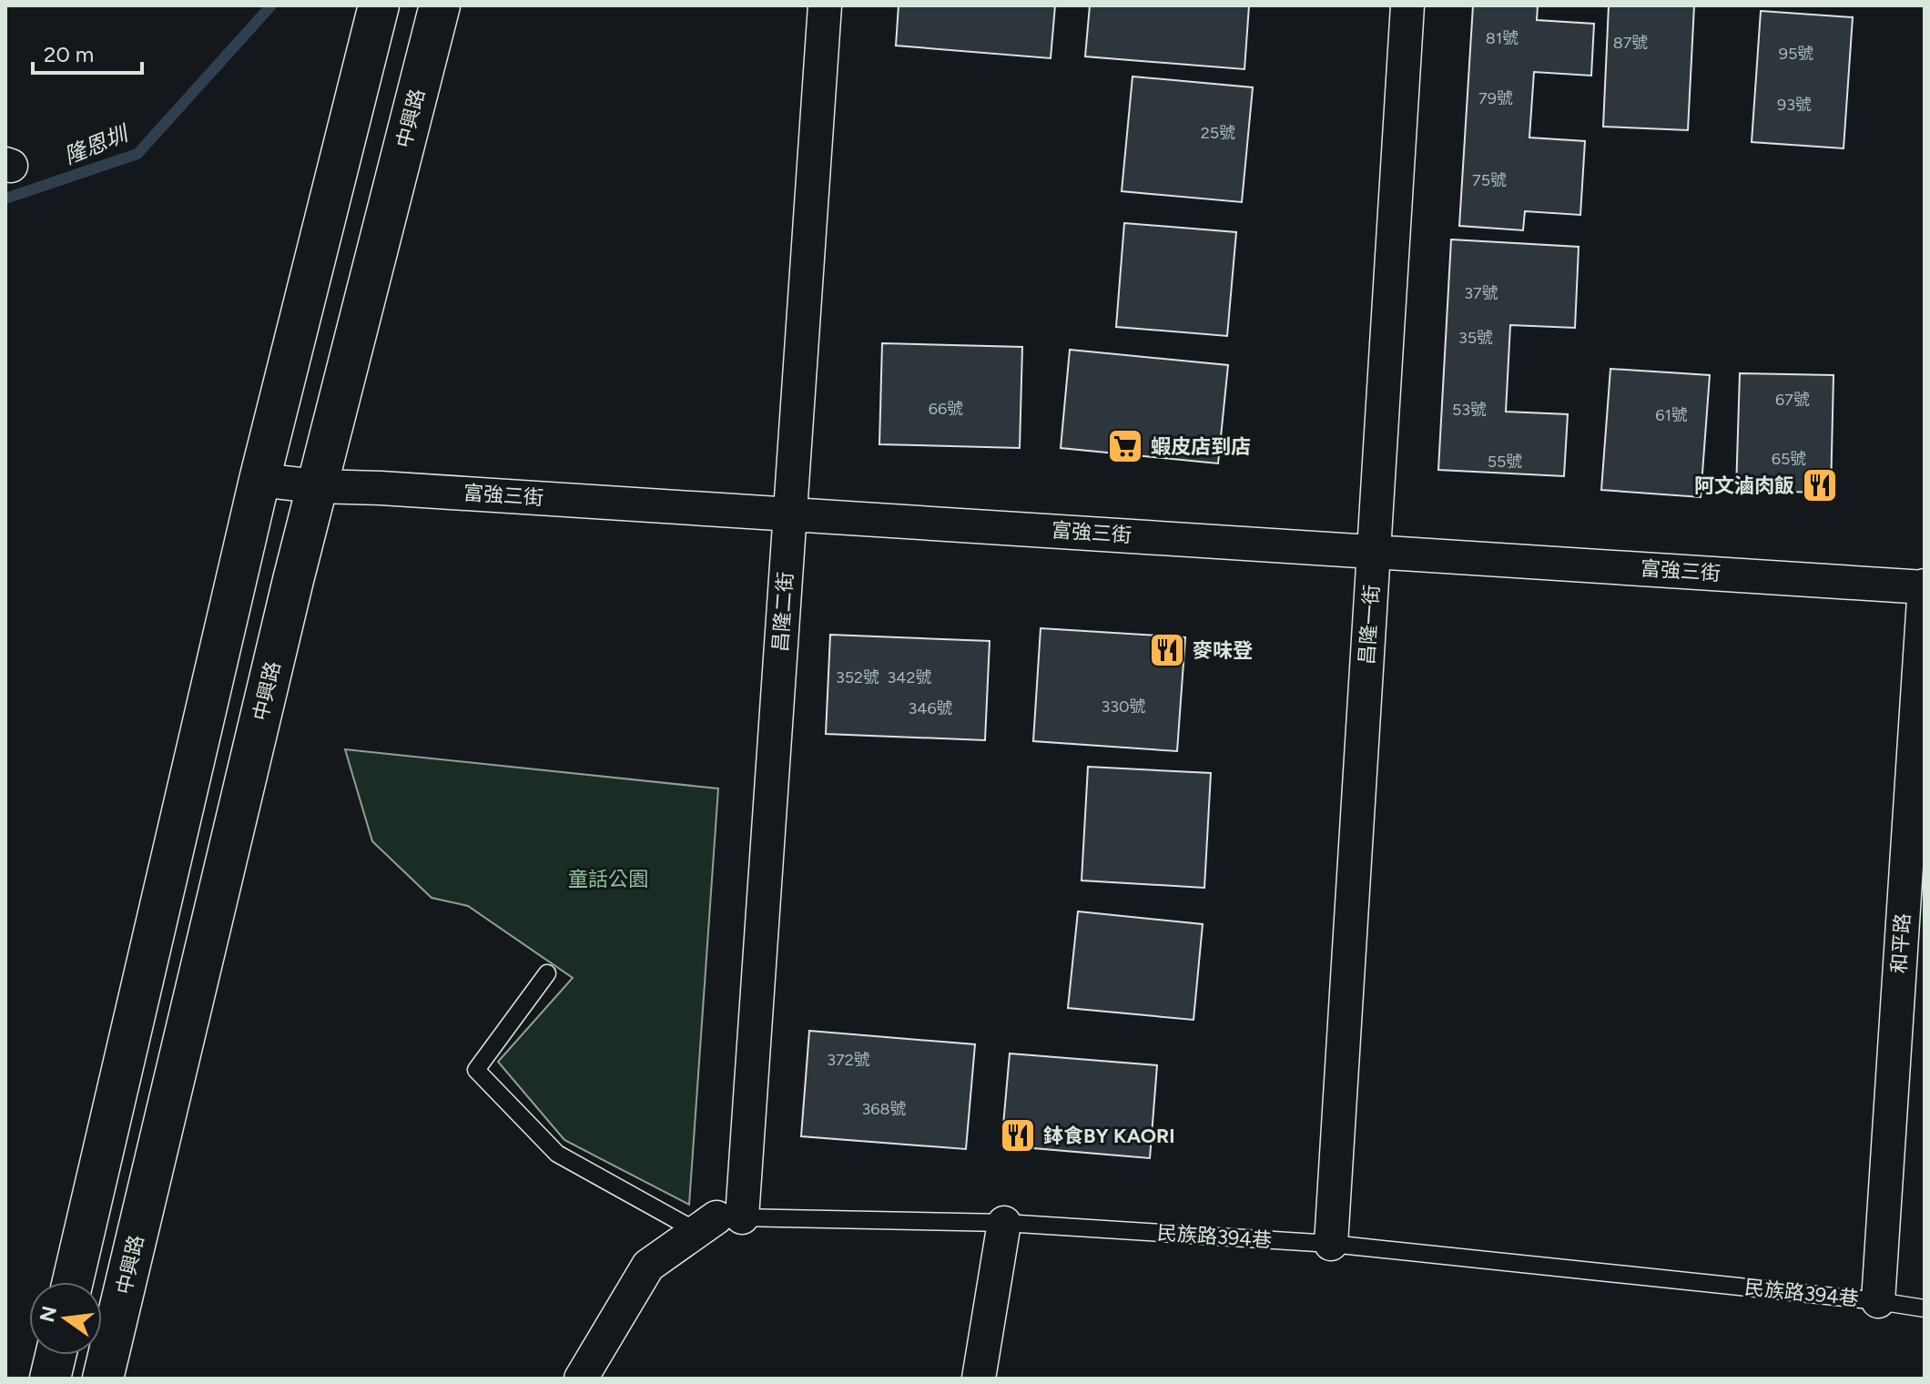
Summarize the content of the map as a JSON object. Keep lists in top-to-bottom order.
{
  "streets": {
    "street": [
      "中興路",
      "富強三街",
      "昌隆二街",
      "昌隆一街",
      "和平路"
    ],
    "lane": ["民族路394巷"]
  },
  "crossings": [
    ["中興路", "富強三街"],
    ["富強三街", "昌隆二街"],
    ["富強三街", "昌隆一街"],
    ["富強三街", "和平路"],
    ["昌隆二街", "民族路394巷"],
    ["昌隆一街", "民族路394巷"],
    ["和平路", "民族路394巷"]
  ],
  "water": ["隆恩圳"],
  "parks": ["童話公園"],
  "places": {
    "supermarket": ["蝦皮店到店"],
    "restaurant": ["阿文滷肉飯", "麥味登", "鉢食BY KAORI"]
  },
  "house_numbers": [
    "81號",
    "87號",
    "95號",
    "79號",
    "93號",
    "25號",
    "75號",
    "37號",
    "35號",
    "67號",
    "66號",
    "53號",
    "61號",
    "65號",
    "55號",
    "352號",
    "342號",
    "330號",
    "346號",
    "372號",
    "368號"
  ],
  "scale_bar": "20 m",
  "north": "left"
}
